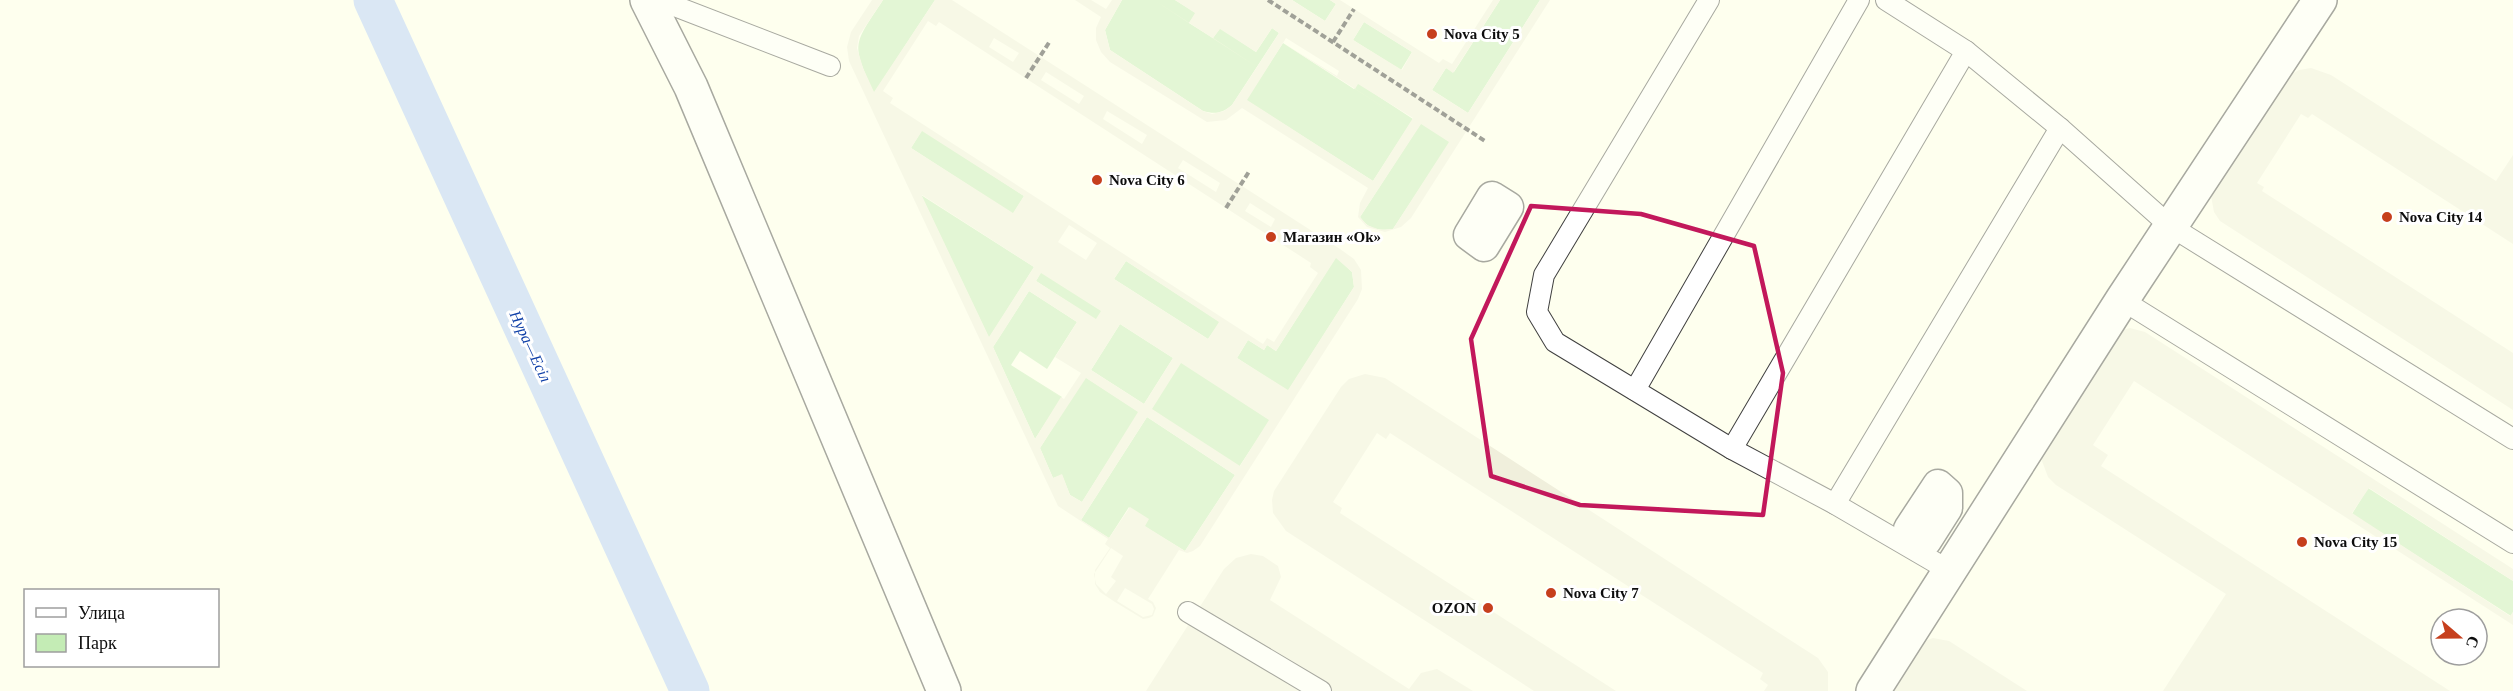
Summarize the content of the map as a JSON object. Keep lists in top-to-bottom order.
{
  "water": ["Нура—Есіл"],
  "places": [
    "Nova City 5",
    "Nova City 6",
    "Nova City 14",
    "Магазин «Ok»",
    "Nova City 15",
    "Nova City 7",
    "OZON"
  ],
  "legend": ["Улица", "Парк"],
  "north": "right"
}
